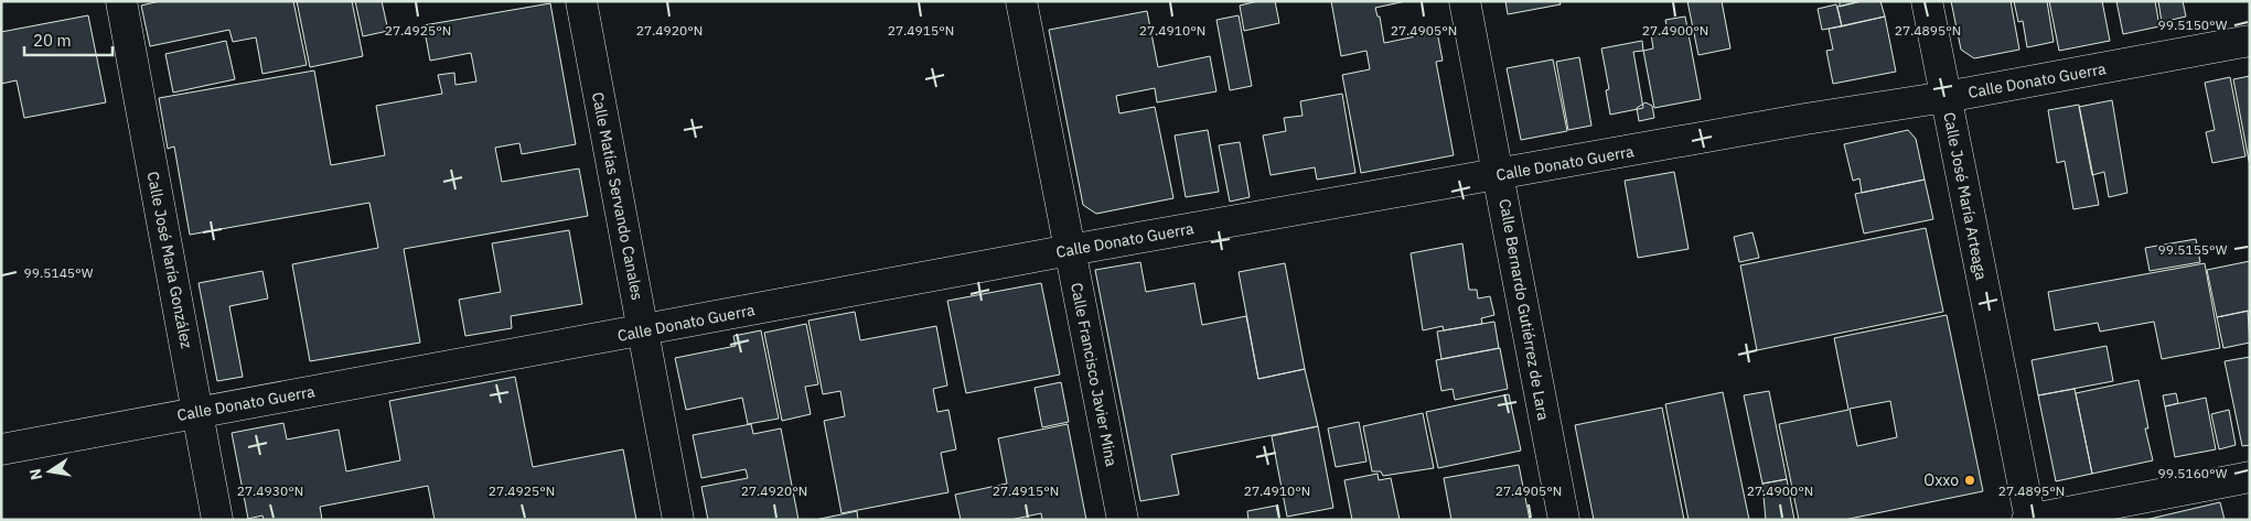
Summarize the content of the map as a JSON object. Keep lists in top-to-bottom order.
{
  "streets": {
    "street": [
      "Calle Donato Guerra",
      "Calle Matías Servando Canales",
      "Calle José María Arteaga",
      "Calle José María González",
      "Calle Bernardo Gutiérrez de Lara",
      "Calle Francisco Javier Mina"
    ]
  },
  "crossings": [
    ["Calle Donato Guerra", "Calle Matías Servando Canales"],
    ["Calle Donato Guerra", "Calle José María Arteaga"],
    ["Calle Donato Guerra", "Calle José María González"],
    ["Calle Donato Guerra", "Calle Bernardo Gutiérrez de Lara"],
    ["Calle Donato Guerra", "Calle Francisco Javier Mina"]
  ],
  "places": ["Oxxo"],
  "scale_bar": "20 m",
  "north": "left",
  "coordinates": [
    "99.5150°W",
    "27.4925°N",
    "27.4920°N",
    "27.4915°N",
    "27.4910°N",
    "27.4905°N",
    "27.4900°N",
    "27.4895°N",
    "99.5155°W",
    "99.5145°W",
    "99.5160°W",
    "27.4930°N"
  ]
}
